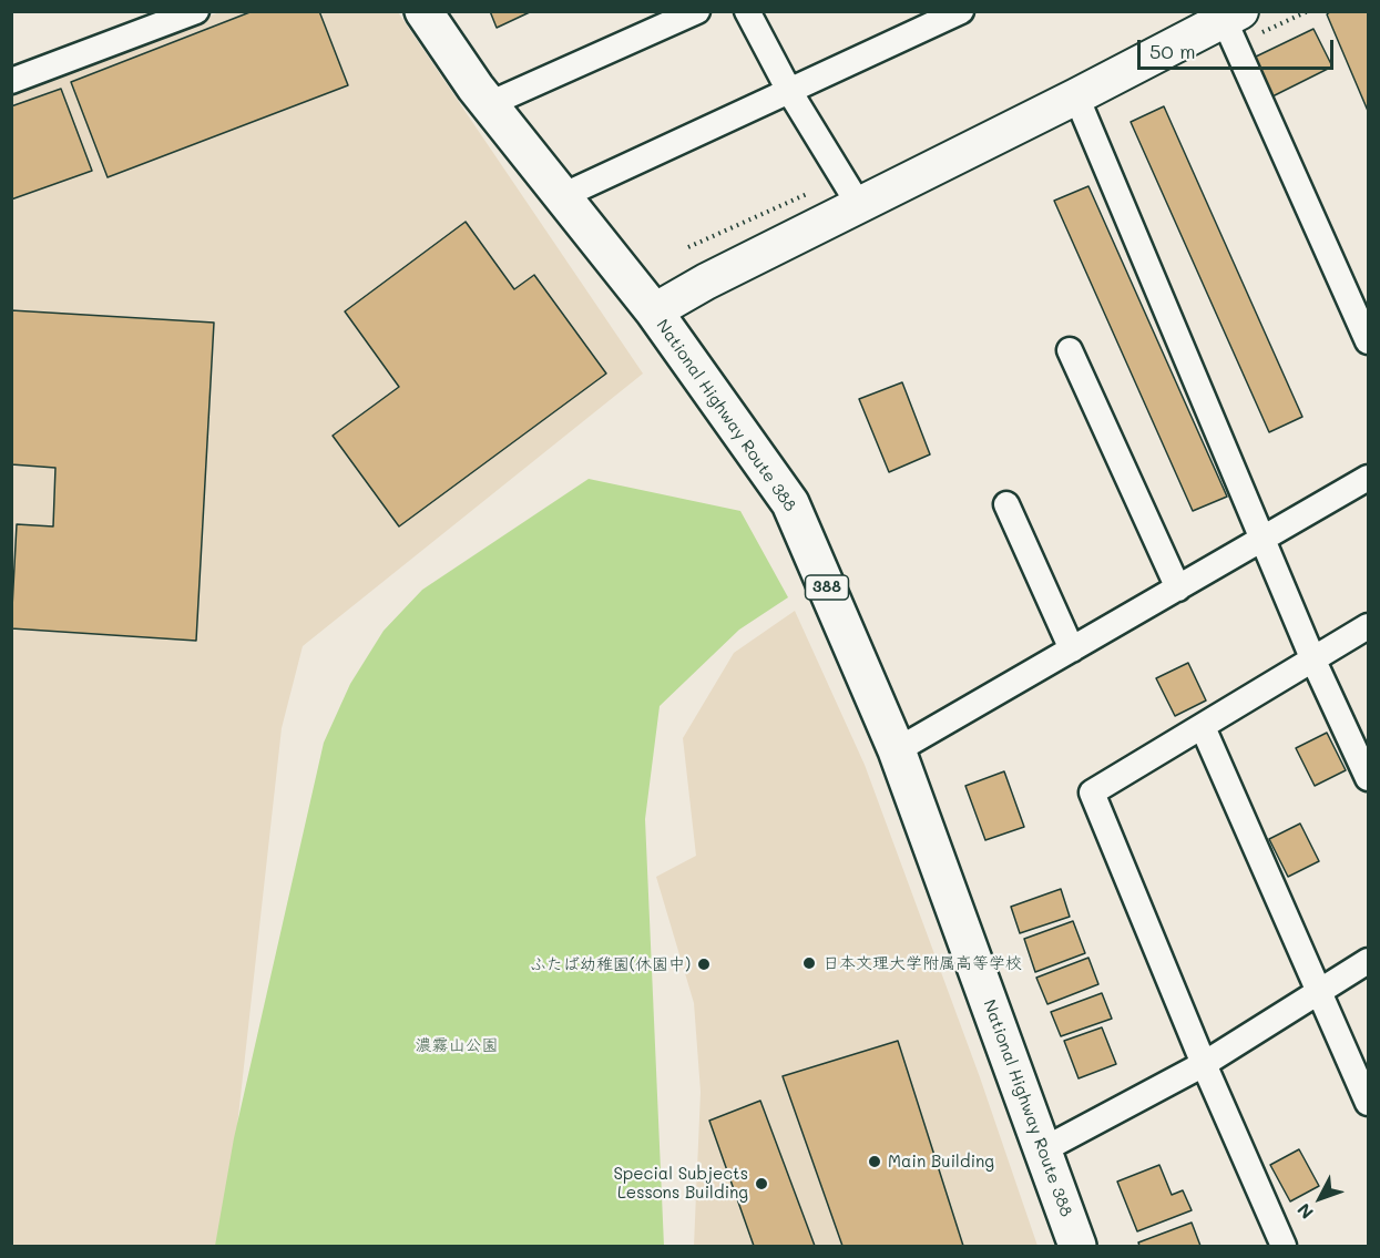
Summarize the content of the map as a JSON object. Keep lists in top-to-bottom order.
{
  "streets": {
    "highway": ["National Highway Route 388", "388"]
  },
  "parks": ["濃霧山公園"],
  "places": [
    "日本文理大学附属高等学校",
    "ふたば幼稚園(休園中)",
    "Main Building",
    "Special Subjects Lessons Building"
  ],
  "scale_bar": "50 m",
  "north": "bottom left"
}
